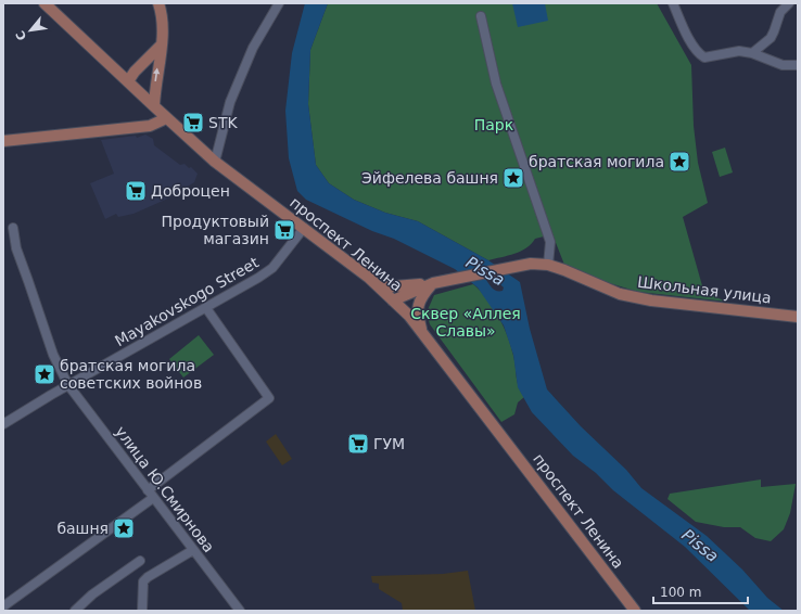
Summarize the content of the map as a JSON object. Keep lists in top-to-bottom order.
{
  "streets": {
    "main road": ["проспект Ленина", "Школьная улица"],
    "street": ["Mayakovskogo Street", "улица Ю.Смирнова"]
  },
  "crossings": [
    ["проспект Ленина", "Школьная улица"],
    ["проспект Ленина", "Mayakovskogo Street"],
    ["Mayakovskogo Street", "улица Ю.Смирнова"]
  ],
  "water": ["Pissa"],
  "parks": ["Парк", "Сквер «Аллея Славы»"],
  "places": {
    "supermarket": [
      "STK",
      "Доброцен",
      "Продуктовый магазин",
      "ГУМ"
    ],
    "place": [
      "братская могила",
      "Эйфелева башня",
      "братская могила советских войнов",
      "башня"
    ]
  },
  "scale_bar": "100 m",
  "north": "bottom left"
}
